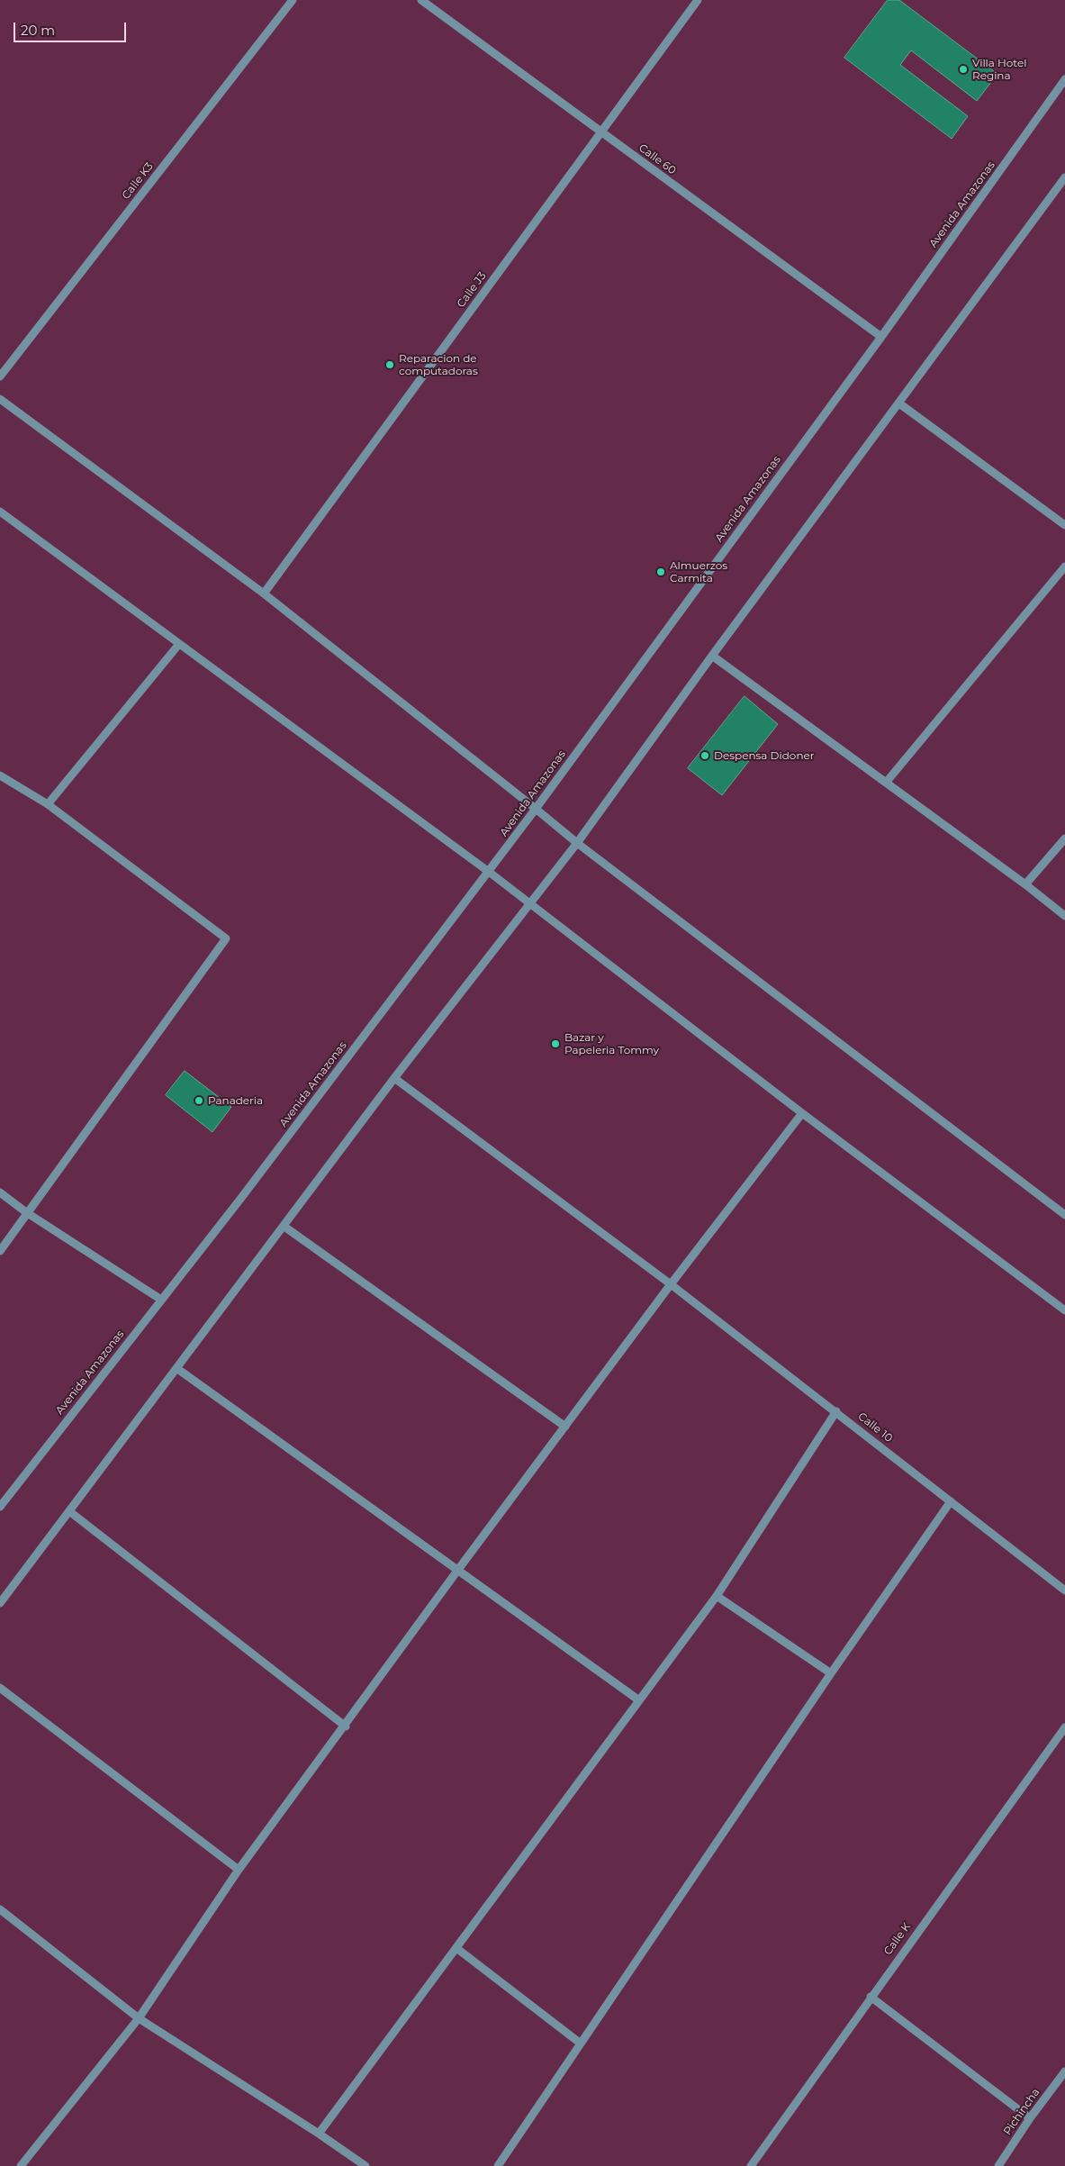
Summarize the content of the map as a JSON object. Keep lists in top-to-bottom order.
{
  "streets": {
    "street": [
      "Calle 60",
      "Calle K3",
      "Avenida Amazonas",
      "Calle J3",
      "Calle 10",
      "Calle K",
      "Pichincha"
    ]
  },
  "crossings": [
    ["Calle 60", "Avenida Amazonas"],
    ["Calle 60", "Calle J3"]
  ],
  "places": [
    "Villa Hotel Regina",
    "Reparacion de computadoras",
    "Almuerzos Carmita",
    "Despensa Didoner",
    "Bazar y Papeleria Tommy",
    "Panaderia"
  ],
  "scale_bar": "20 m"
}
